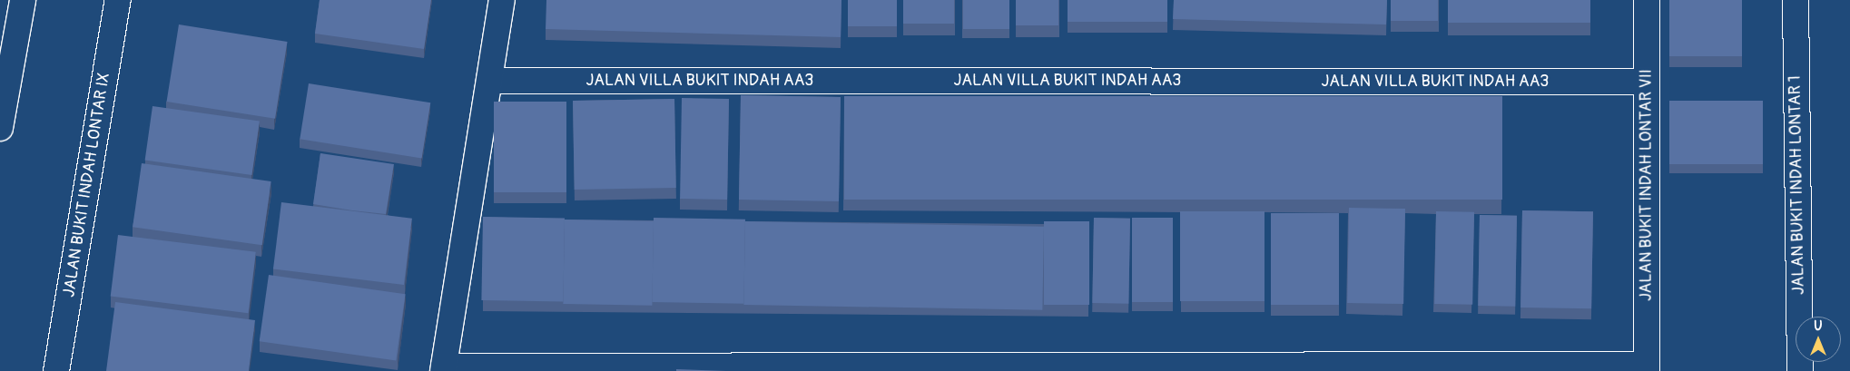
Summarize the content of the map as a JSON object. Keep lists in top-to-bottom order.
{
  "streets": {
    "street": [
      "JALAN VILLA BUKIT INDAH AA3",
      "JALAN BUKIT INDAH LONTAR IX",
      "JALAN BUKIT INDAH LONTAR VII",
      "JALAN BUKIT INDAH LONTAR 1"
    ]
  },
  "crossings": [
    ["JALAN VILLA BUKIT INDAH AA3", "JALAN BUKIT INDAH LONTAR VII"]
  ],
  "north": "top"
}
